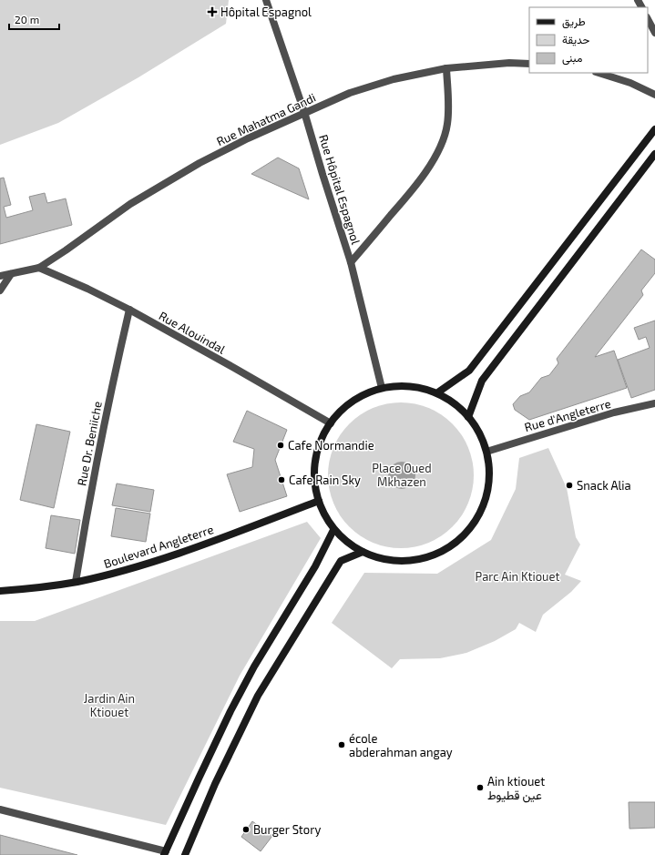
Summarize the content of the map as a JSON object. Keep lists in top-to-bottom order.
{
  "streets": {
    "main road": ["Boulevard Angleterre"],
    "street": [
      "Rue Mahatma Gandi",
      "Rue Hôpital Espagnol",
      "Rue Alouindal",
      "Rue d'Angleterre",
      "Rue Dr. Beniiche"
    ]
  },
  "crossings": [
    ["Rue Mahatma Gandi", "Rue Hôpital Espagnol"],
    ["Rue Mahatma Gandi", "Rue Alouindal"],
    ["Rue Alouindal", "Rue Dr. Beniiche"],
    ["Rue Dr. Beniiche", "Boulevard Angleterre"]
  ],
  "parks": ["Place Oued Mkhazen", "Parc Ain Ktiouet", "Jardin Ain Ktiouet"],
  "places": {
    "health": ["Hôpital Espagnol"],
    "other": [
      "Cafe Normandie",
      "Cafe Rain Sky",
      "Snack Alia",
      "école abderahman angay",
      "Ain ktiouet عين قطيوط",
      "Burger Story"
    ]
  },
  "legend": ["طريق", "حديقة", "مبنى"],
  "scale_bar": "20 m"
}
